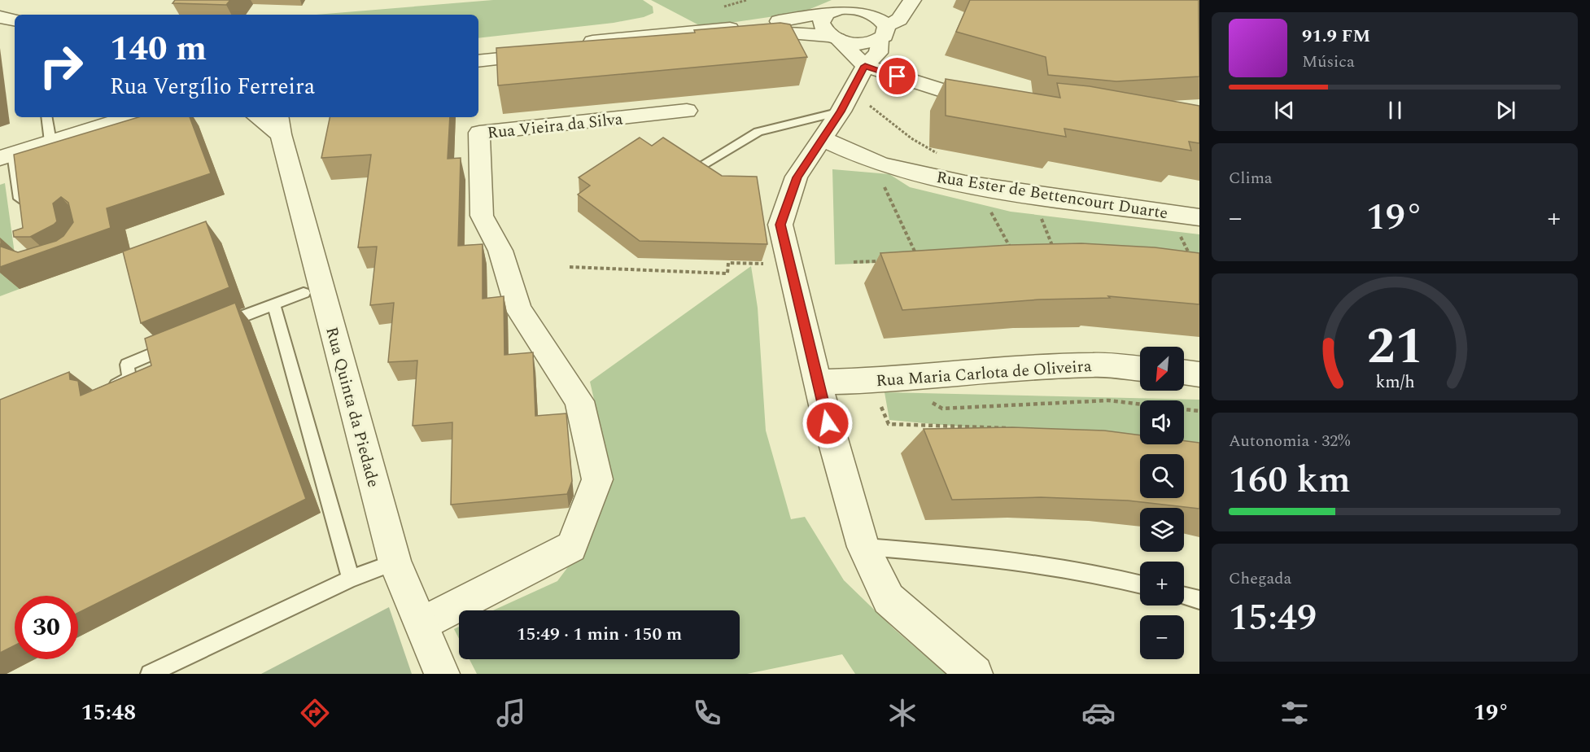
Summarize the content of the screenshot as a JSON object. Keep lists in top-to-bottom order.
{
  "streets": {
    "street": [
      "Rua Vieira da Silva",
      "Rua Ester de Bettencourt Duarte",
      "Rua Maria Carlota de Oliveira",
      "Rua Quinta da Piedade"
    ]
  },
  "crossings": [
    ["Rua Vieira da Silva", "Rua Quinta da Piedade"]
  ],
  "north": "bottom left",
  "page": {
    "turn": ["140 m", "Rua Vergílio Ferreira"],
    "song": ["91.9 FM", "Música"],
    "tile": [
      "Clima",
      ["Autonomia · 32%", "160 km"],
      ["Chegada", "15:49"]
    ],
    "heat": ["−", "19°", "+"],
    "map_buttons": ["+", "−"],
    "limit": "30",
    "trip": "15:49 · 1 min · 150 m",
    "tabs": ["15:48", "19°"],
    "gauge": ["21", "km/h"]
  }
}
